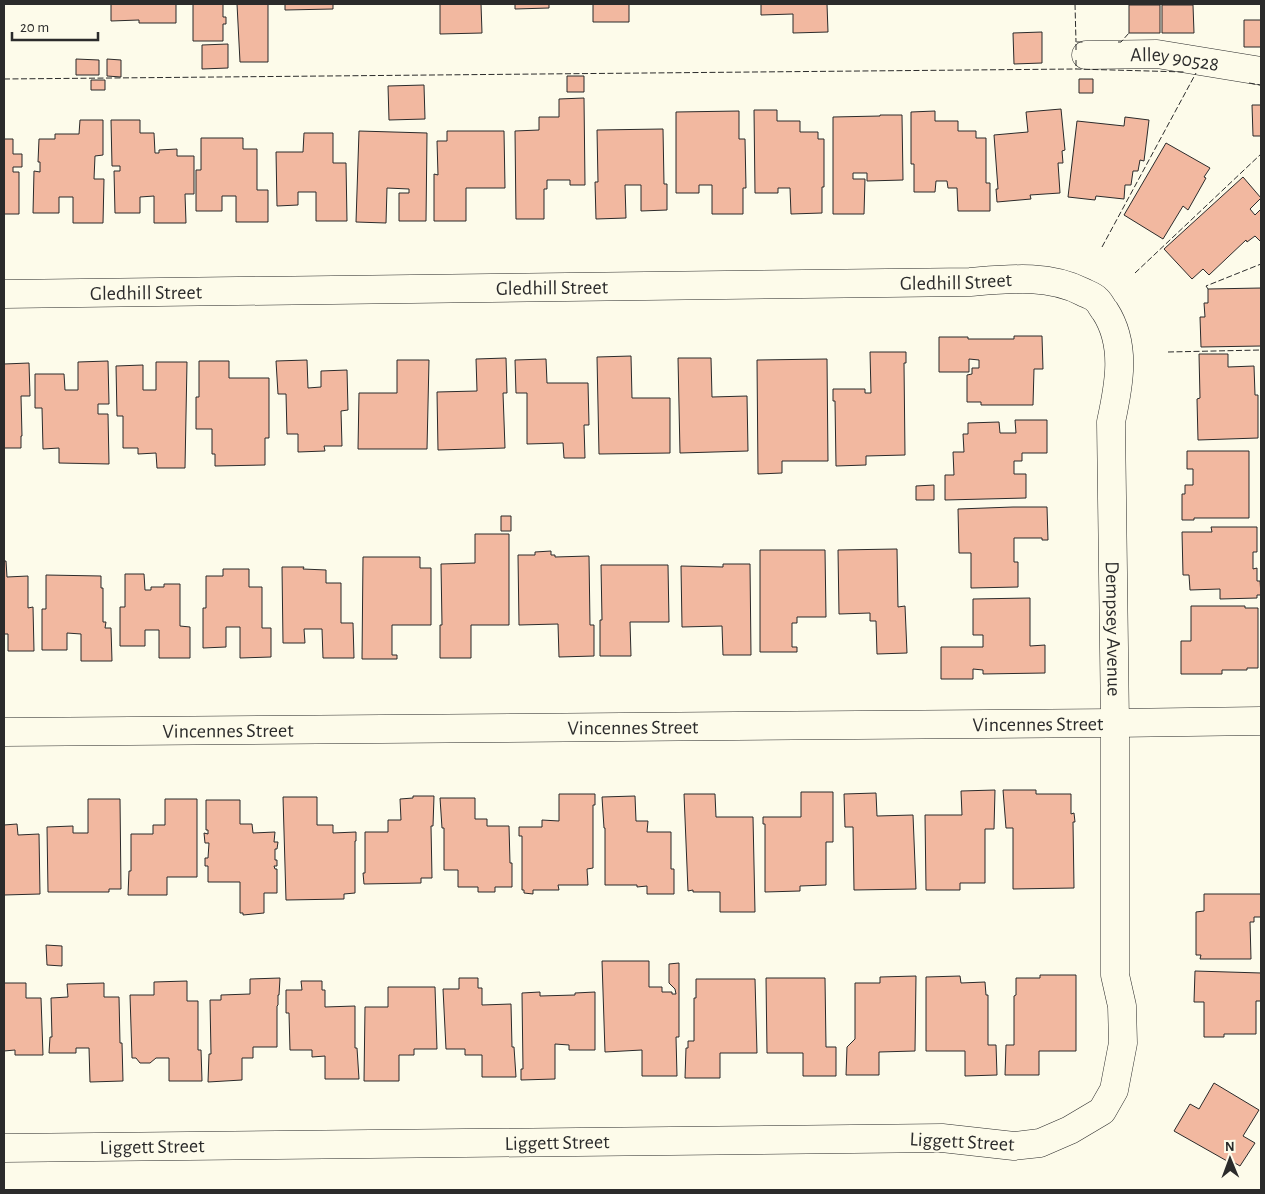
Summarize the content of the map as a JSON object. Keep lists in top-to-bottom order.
{
  "streets": {
    "street": [
      "Alley 90528",
      "Gledhill Street",
      "Dempsey Avenue",
      "Vincennes Street",
      "Liggett Street"
    ]
  },
  "crossings": [
    ["Gledhill Street", "Dempsey Avenue"],
    ["Dempsey Avenue", "Vincennes Street"],
    ["Dempsey Avenue", "Liggett Street"]
  ],
  "scale_bar": "20 m",
  "north": "top"
}
